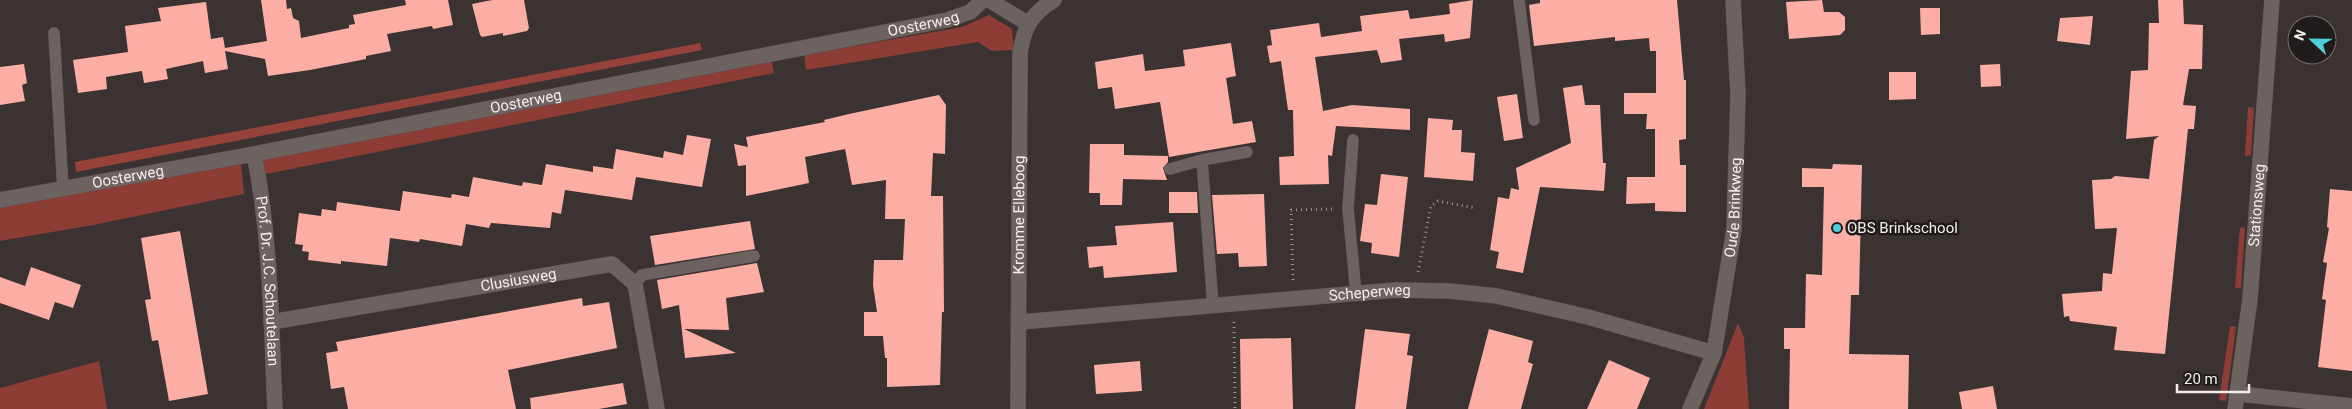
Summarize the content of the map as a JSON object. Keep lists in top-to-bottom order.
{
  "streets": {
    "street": [
      "Oosterweg",
      "Stationsweg",
      "Oude Brinkweg",
      "Kromme Elleboog",
      "Clusiusweg",
      "Prof. Dr. J.C. Schoutelaan",
      "Scheperweg"
    ]
  },
  "crossings": [
    ["Oosterweg", "Prof. Dr. J.C. Schoutelaan"],
    ["Oude Brinkweg", "Scheperweg"],
    ["Kromme Elleboog", "Scheperweg"],
    ["Clusiusweg", "Prof. Dr. J.C. Schoutelaan"]
  ],
  "places": ["OBS Brinkschool"],
  "scale_bar": "20 m",
  "north": "left"
}
